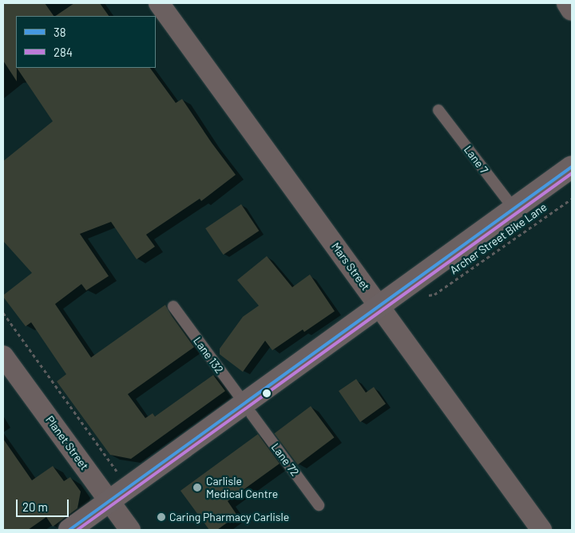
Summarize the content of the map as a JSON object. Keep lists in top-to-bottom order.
{
  "streets": {
    "street": ["Mars Street", "Planet Street"],
    "lane": ["Lane 7", "Lane 132", "Lane 72"],
    "path": ["Archer Street Bike Lane"]
  },
  "crossings": [
    ["Lane 132", "Lane 72"]
  ],
  "places": ["Carlisle Medical Centre", "Caring Pharmacy Carlisle"],
  "lines": ["transit line 38", "transit line 284"],
  "legend": ["38", "284"],
  "scale_bar": "20 m"
}
